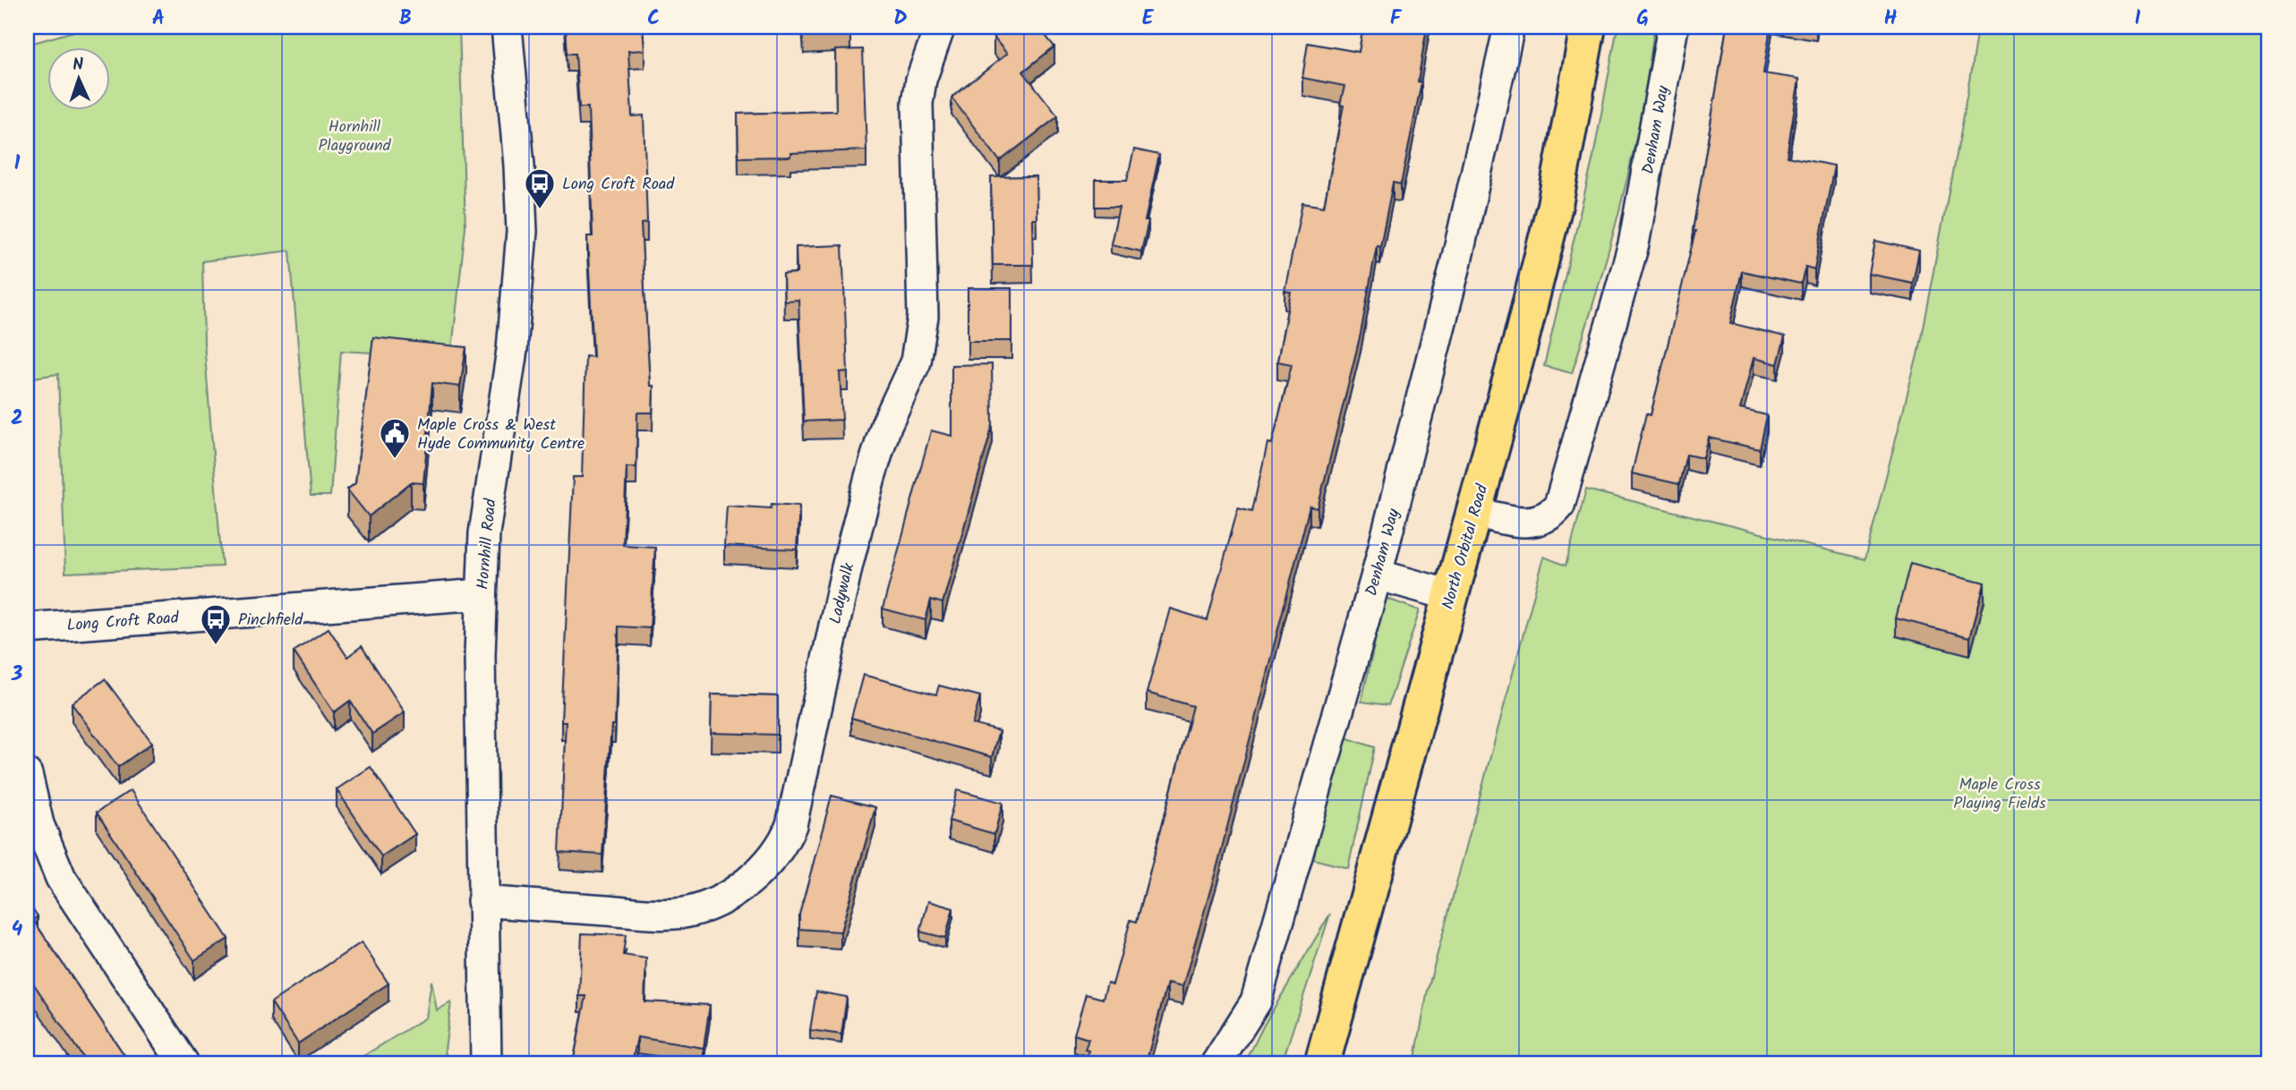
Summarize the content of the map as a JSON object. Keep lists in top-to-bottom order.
{
  "streets": {
    "main road": ["North Orbital Road"],
    "street": [
      "Denham Way",
      "Hornhill Road",
      "Ladywalk",
      "Long Croft Road"
    ]
  },
  "crossings": [
    ["Denham Way", "North Orbital Road"],
    ["Hornhill Road", "Ladywalk"],
    ["Hornhill Road", "Long Croft Road"]
  ],
  "parks": ["Hornhill Playground", "Maple Cross Playing Fields"],
  "places": {
    "bus stop": ["Long Croft Road", "Pinchfield"],
    "public building": ["Maple Cross & West Hyde Community Centre"]
  },
  "north": "top",
  "grid": {
    "columns": [
      "A",
      "B",
      "C",
      "D",
      "E",
      "F",
      "G",
      "H",
      "I"
    ],
    "rows": [
      "1",
      "2",
      "3",
      "4"
    ]
  }
}
